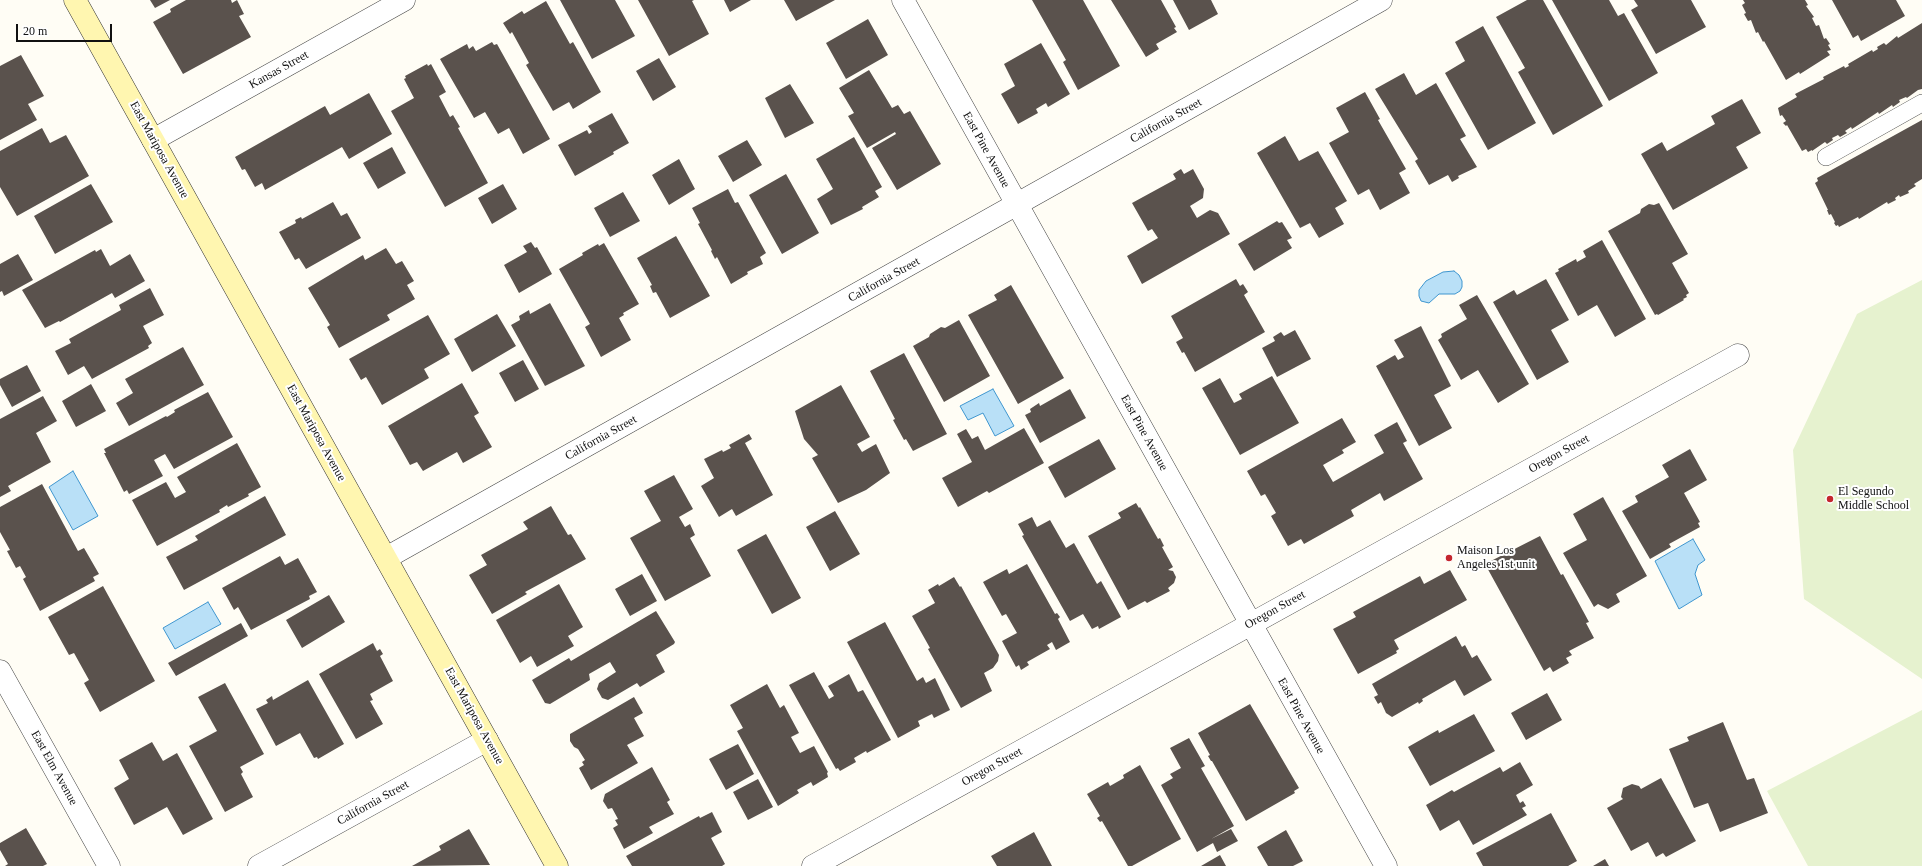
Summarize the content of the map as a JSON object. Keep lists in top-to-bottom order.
{
  "streets": {
    "street": [
      "Kansas Street",
      "California Street",
      "East Mariposa Avenue",
      "East Pine Avenue",
      "Oregon Street",
      "East Elm Avenue"
    ]
  },
  "crossings": [
    ["Kansas Street", "East Mariposa Avenue"],
    ["California Street", "East Mariposa Avenue"],
    ["California Street", "East Pine Avenue"],
    ["East Pine Avenue", "Oregon Street"]
  ],
  "places": ["El Segundo Middle School", "Maison Los Angeles 1st unit"],
  "scale_bar": "20 m"
}
